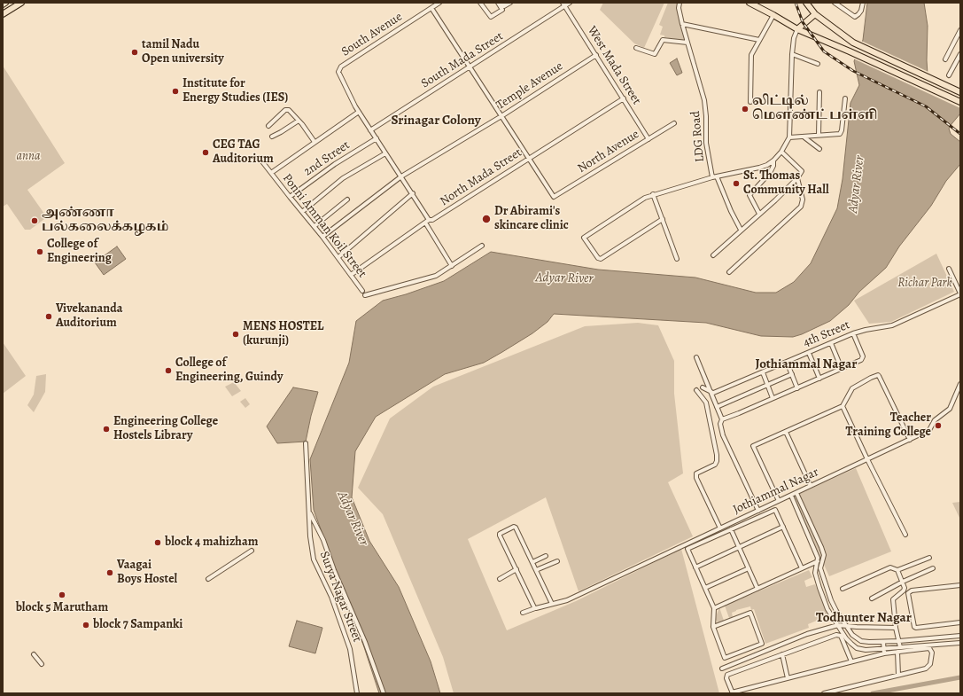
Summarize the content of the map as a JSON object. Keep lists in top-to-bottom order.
{
  "streets": {
    "street": [
      "South Avenue",
      "South Mada Street",
      "West Mada Street",
      "Temple Avenue",
      "LDG Road",
      "North Avenue",
      "2nd Street",
      "North Mada Street",
      "Ponni Amman Koil Street",
      "4th Street",
      "Jothiammal Nagar",
      "Surya Nagar Street"
    ]
  },
  "crossings": [
    ["South Mada Street", "West Mada Street"],
    ["West Mada Street", "Temple Avenue"],
    ["West Mada Street", "North Avenue"],
    ["West Mada Street", "North Mada Street"],
    ["Temple Avenue", "Ponni Amman Koil Street"],
    ["North Avenue", "North Mada Street"],
    ["2nd Street", "Ponni Amman Koil Street"],
    ["North Mada Street", "Ponni Amman Koil Street"]
  ],
  "districts": ["Srinagar Colony", "Jothiammal Nagar", "Todhunter Nagar"],
  "water": ["Adyar River"],
  "parks": ["anna", "Richar Park"],
  "places": [
    "tamil Nadu Open university",
    "Institute for Energy Studies (IES)",
    "லிட்டில் மௌண்ட் பள்ளி",
    "CEG TAG Auditorium",
    "St. Thomas Community Hall",
    "Dr Abirami's skincare clinic",
    "அண்ணா பல்கலைக்கழகம்",
    "College of Engineering",
    "Vivekananda Auditorium",
    "MENS HOSTEL (kurunji)",
    "College of Engineering, Guindy",
    "Teacher Training College",
    "Engineering College Hostels Library",
    "block 4 mahizham",
    "Vaagai Boys Hostel",
    "block 5 Marutham",
    "block 7 Sampanki"
  ]
}
